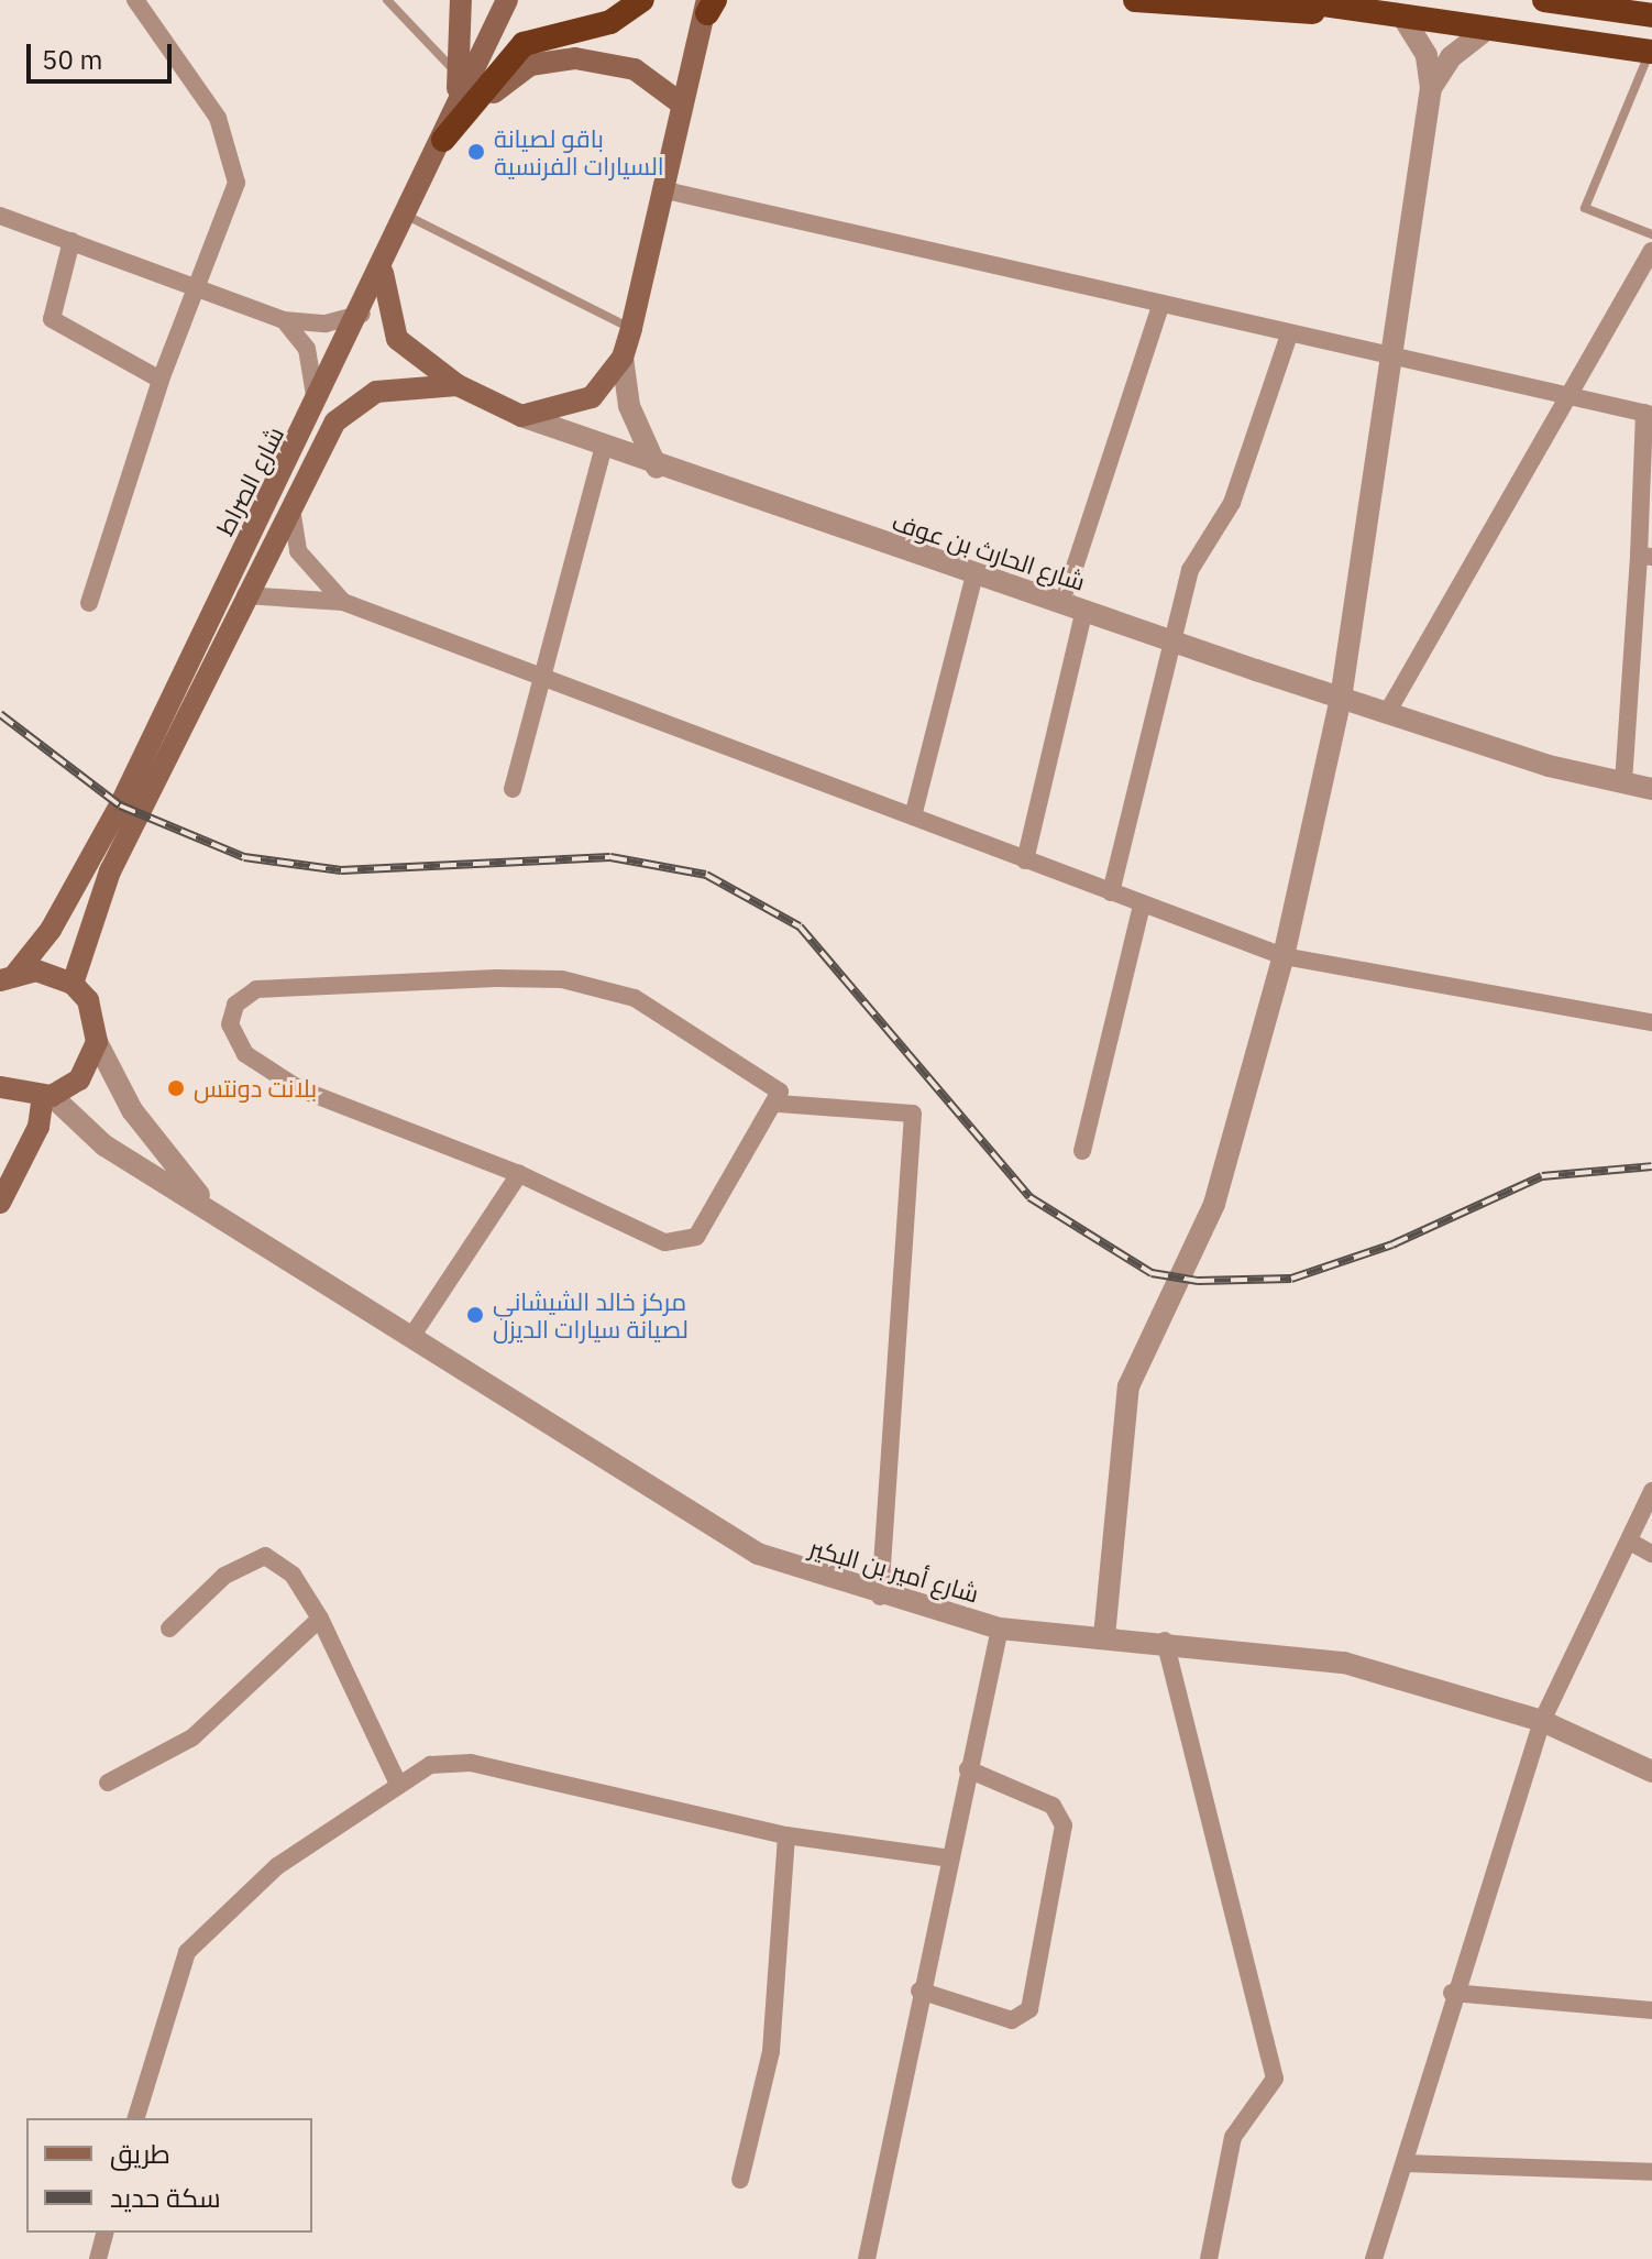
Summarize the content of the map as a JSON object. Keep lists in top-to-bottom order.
{
  "streets": {
    "main road": ["شارع الصراط", "شارع الحارث بن عوف"],
    "street": ["شارع أمير بن البكير"]
  },
  "crossings": [
    ["شارع الصراط", "شارع الحارث بن عوف"]
  ],
  "places": ["باقو لصيانة السيارات الفرنسية", "بلانت دونتس", "مركز خالد الشيشاني لصيانة سيارات الديزل"],
  "legend": ["طريق", "سكة حديد"],
  "scale_bar": "50 m"
}
